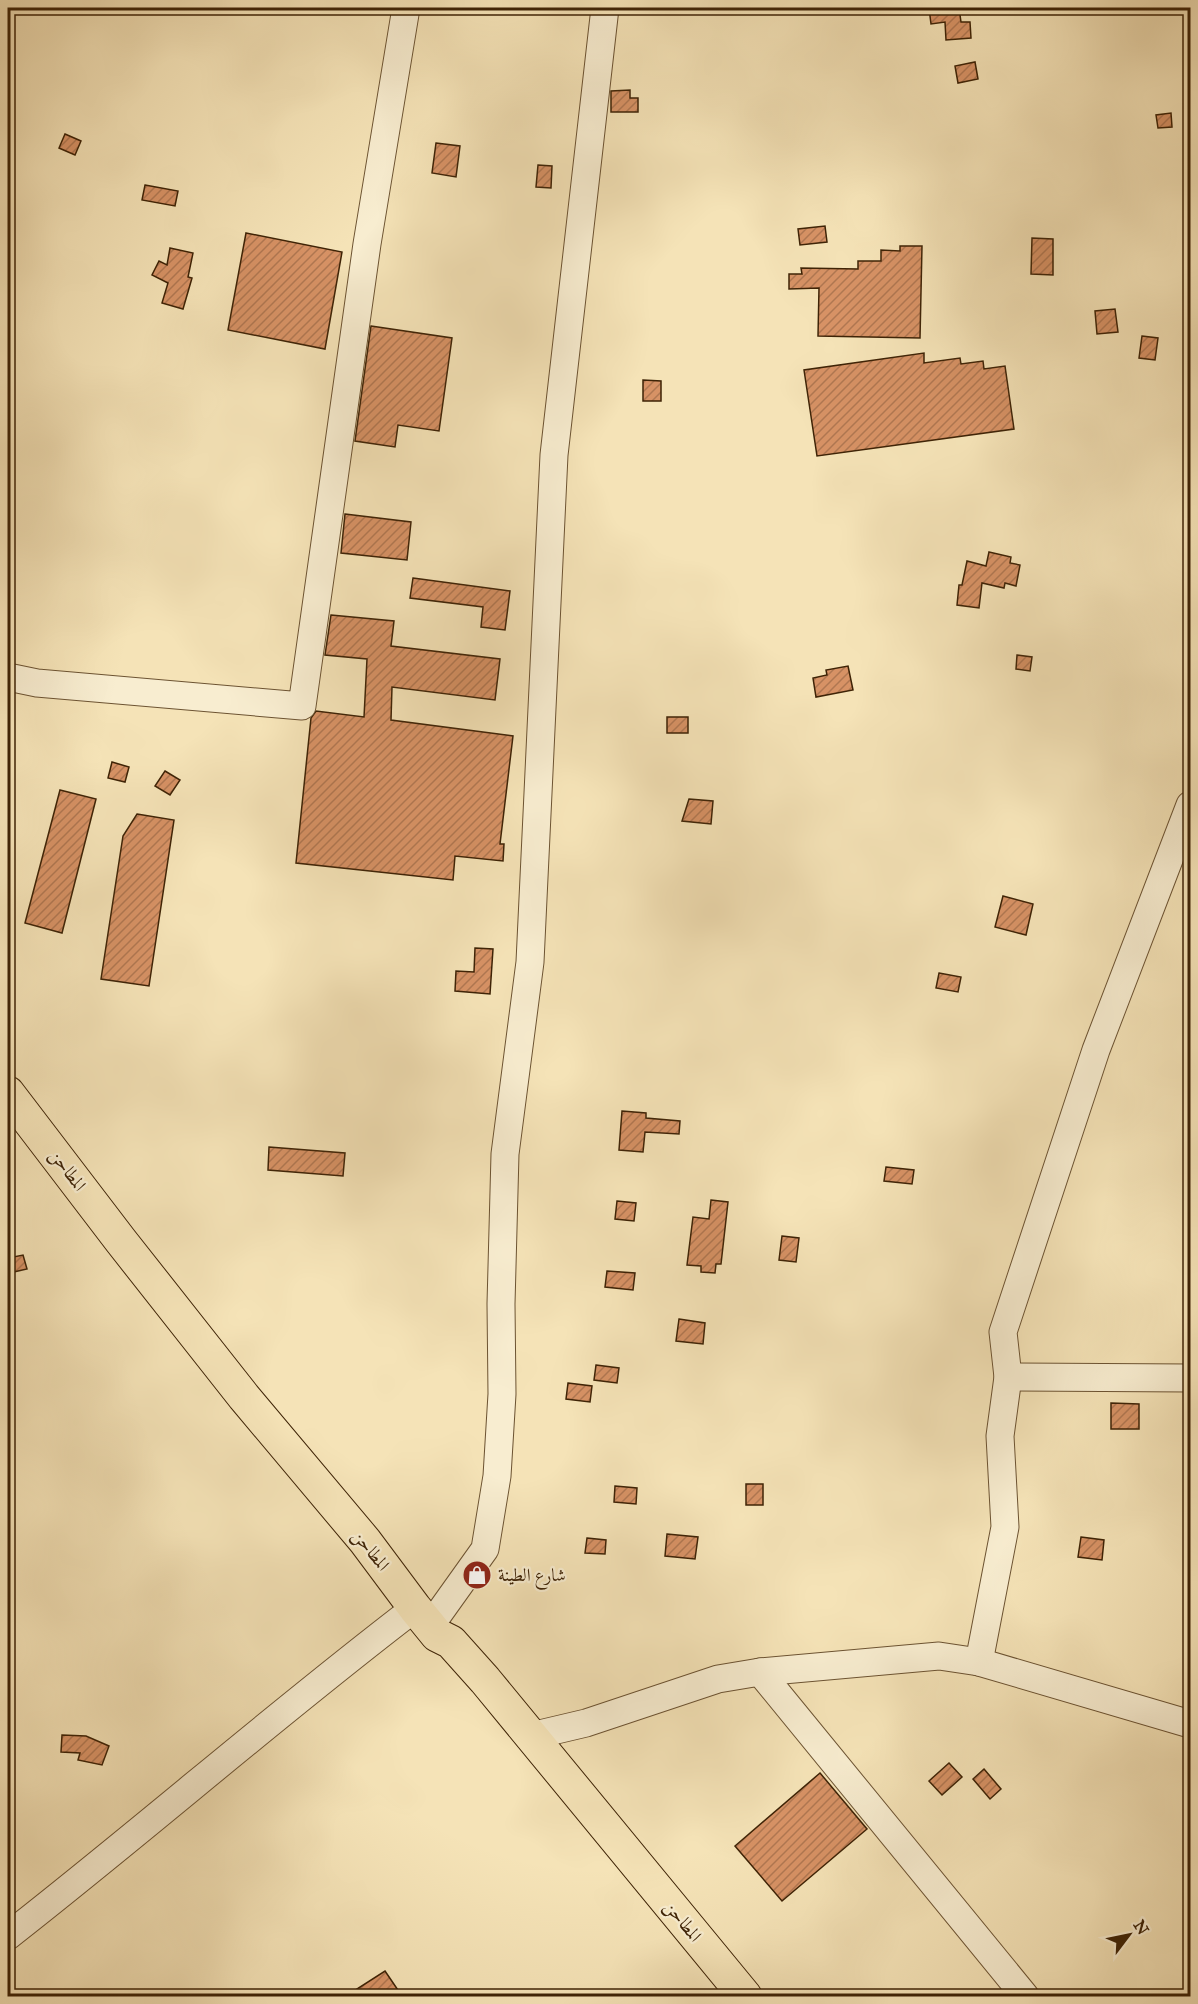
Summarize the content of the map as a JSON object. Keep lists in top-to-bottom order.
{
  "streets": {
    "main road": ["المطاحن"]
  },
  "places": {
    "shop": ["شارع الطينة"]
  },
  "north": "top right"
}
